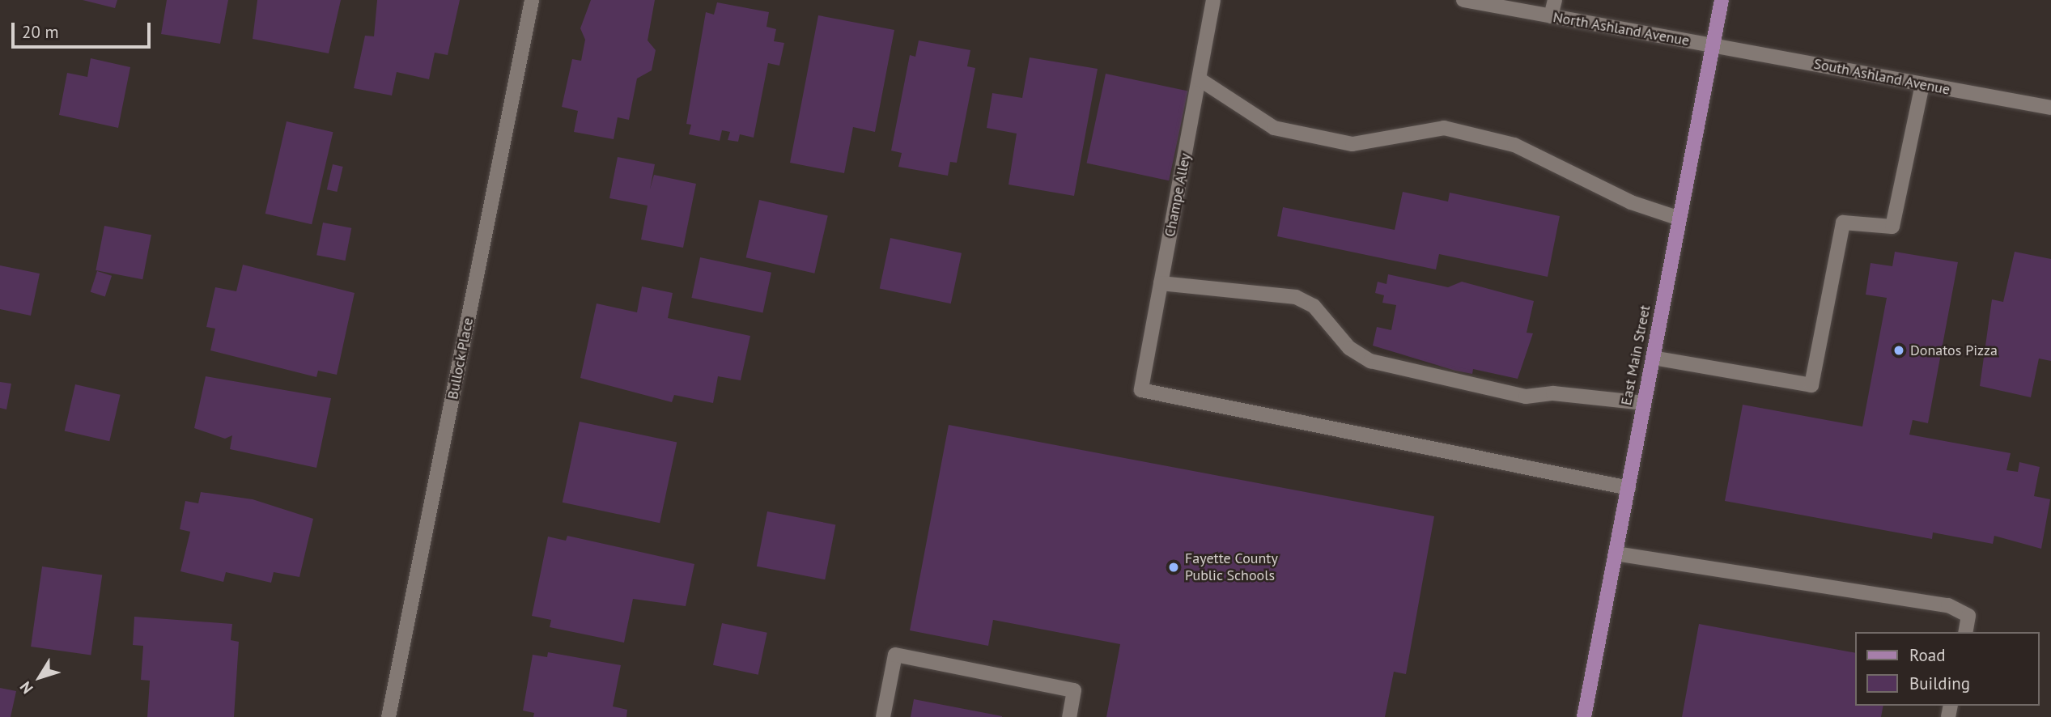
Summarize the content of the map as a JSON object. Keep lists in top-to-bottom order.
{
  "streets": {
    "main road": ["East Main Street"],
    "street": [
      "North Ashland Avenue",
      "South Ashland Avenue",
      "Champe Alley",
      "Bullock Place"
    ]
  },
  "crossings": [
    ["North Ashland Avenue", "South Ashland Avenue"],
    ["North Ashland Avenue", "East Main Street"],
    ["South Ashland Avenue", "East Main Street"],
    ["Champe Alley", "East Main Street"]
  ],
  "places": ["Donatos Pizza", "Fayette County Public Schools"],
  "legend": ["Road", "Building"],
  "scale_bar": "20 m",
  "north": "bottom left"
}
